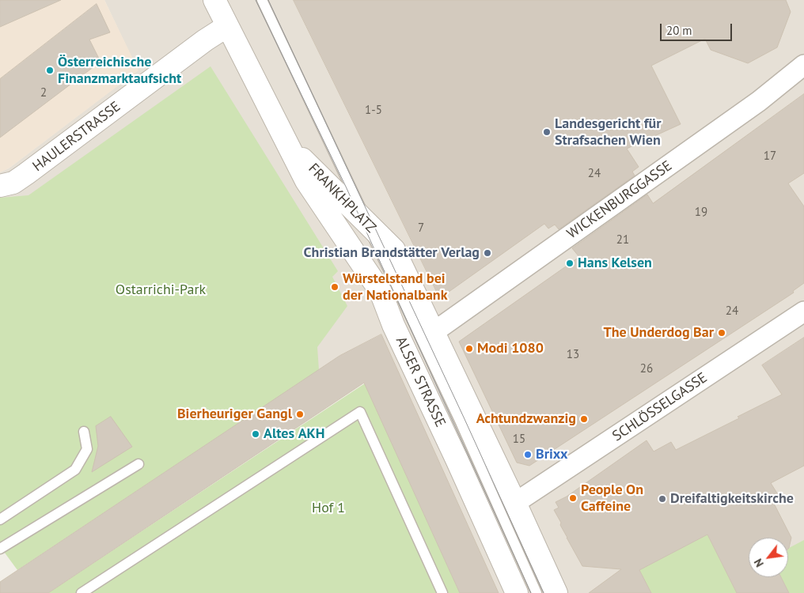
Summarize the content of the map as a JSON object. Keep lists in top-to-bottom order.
{
  "streets": {
    "street": [
      "HAULERSTRASSE",
      "FRANKHPLATZ",
      "WICKENBURGGASSE",
      "ALSER STRASSE",
      "SCHLÖSSELGASSE"
    ]
  },
  "crossings": [
    ["HAULERSTRASSE", "FRANKHPLATZ"],
    ["FRANKHPLATZ", "WICKENBURGGASSE"],
    ["FRANKHPLATZ", "ALSER STRASSE"]
  ],
  "parks": ["Ostarrichi-Park", "Hof 1"],
  "places": [
    "Österreichische Finanzmarktaufsicht",
    "Landesgericht für Strafsachen Wien",
    "Christian Brandstätter Verlag",
    "Hans Kelsen",
    "Würstelstand bei der Nationalbank",
    "The Underdog Bar",
    "Modi 1080",
    "Bierheuriger Gangl",
    "Achtundzwanzig",
    "Altes AKH",
    "Brixx",
    "People On Caffeine",
    "Dreifaltigkeitskirche"
  ],
  "house_numbers": [
    "2",
    "1-5",
    "17",
    "24",
    "19",
    "7",
    "21",
    "24",
    "13",
    "26",
    "15"
  ],
  "scale_bar": "20 m",
  "north": "bottom left"
}
